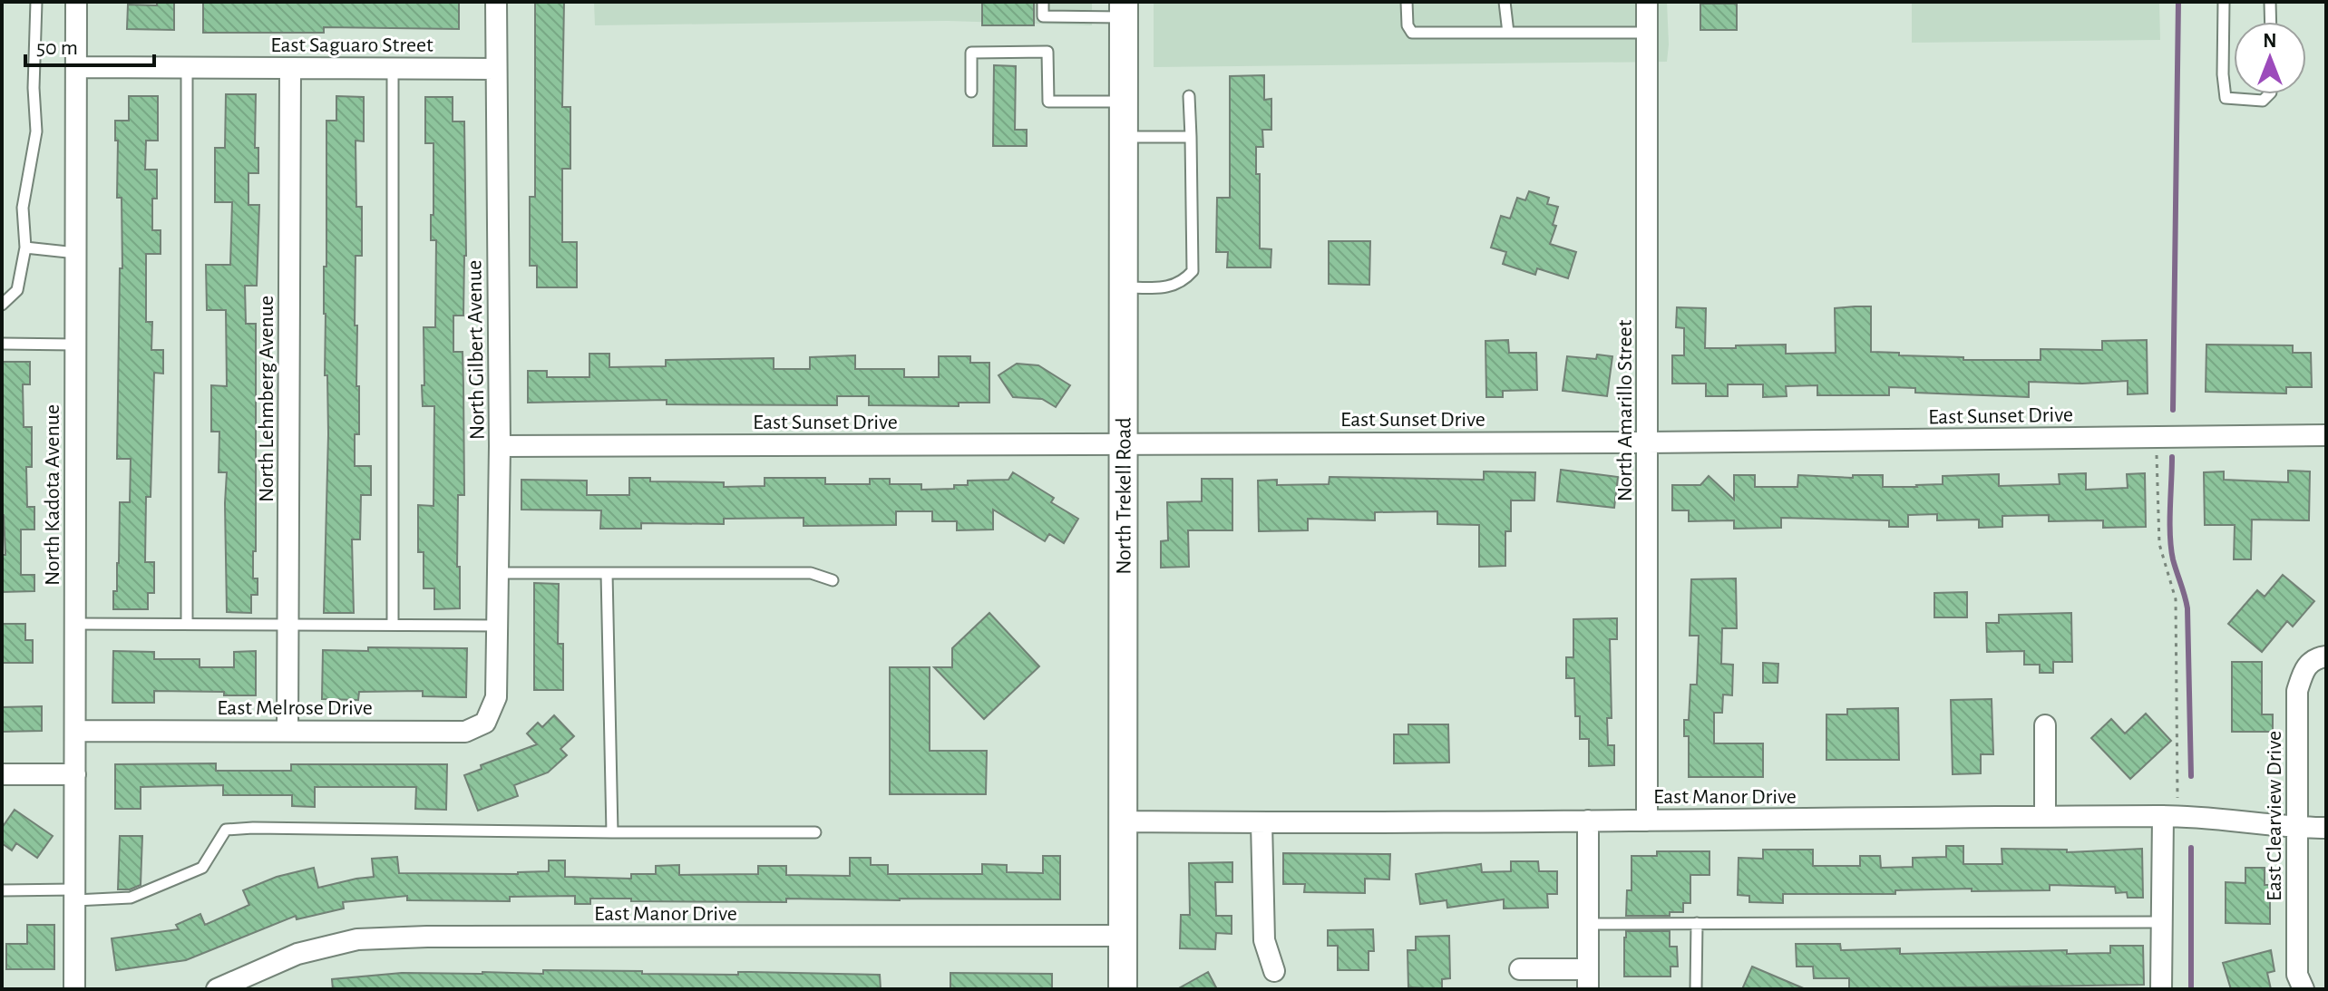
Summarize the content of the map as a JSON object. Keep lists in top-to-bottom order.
{
  "streets": {
    "main road": ["North Trekell Road"],
    "street": [
      "East Saguaro Street",
      "North Gilbert Avenue",
      "North Lehmberg Avenue",
      "North Amarillo Street",
      "East Sunset Drive",
      "North Kadota Avenue",
      "East Melrose Drive",
      "East Manor Drive",
      "East Clearview Drive"
    ]
  },
  "crossings": [
    ["East Saguaro Street", "North Gilbert Avenue"],
    ["East Saguaro Street", "North Lehmberg Avenue"],
    ["East Saguaro Street", "North Kadota Avenue"],
    ["North Gilbert Avenue", "East Sunset Drive"],
    ["North Gilbert Avenue", "East Melrose Drive"],
    ["North Lehmberg Avenue", "East Melrose Drive"],
    ["North Amarillo Street", "East Sunset Drive"],
    ["North Amarillo Street", "East Manor Drive"],
    ["East Sunset Drive", "North Trekell Road"],
    ["North Kadota Avenue", "East Melrose Drive"],
    ["North Trekell Road", "East Manor Drive"],
    ["East Manor Drive", "East Clearview Drive"]
  ],
  "scale_bar": "50 m",
  "north": "top"
}
